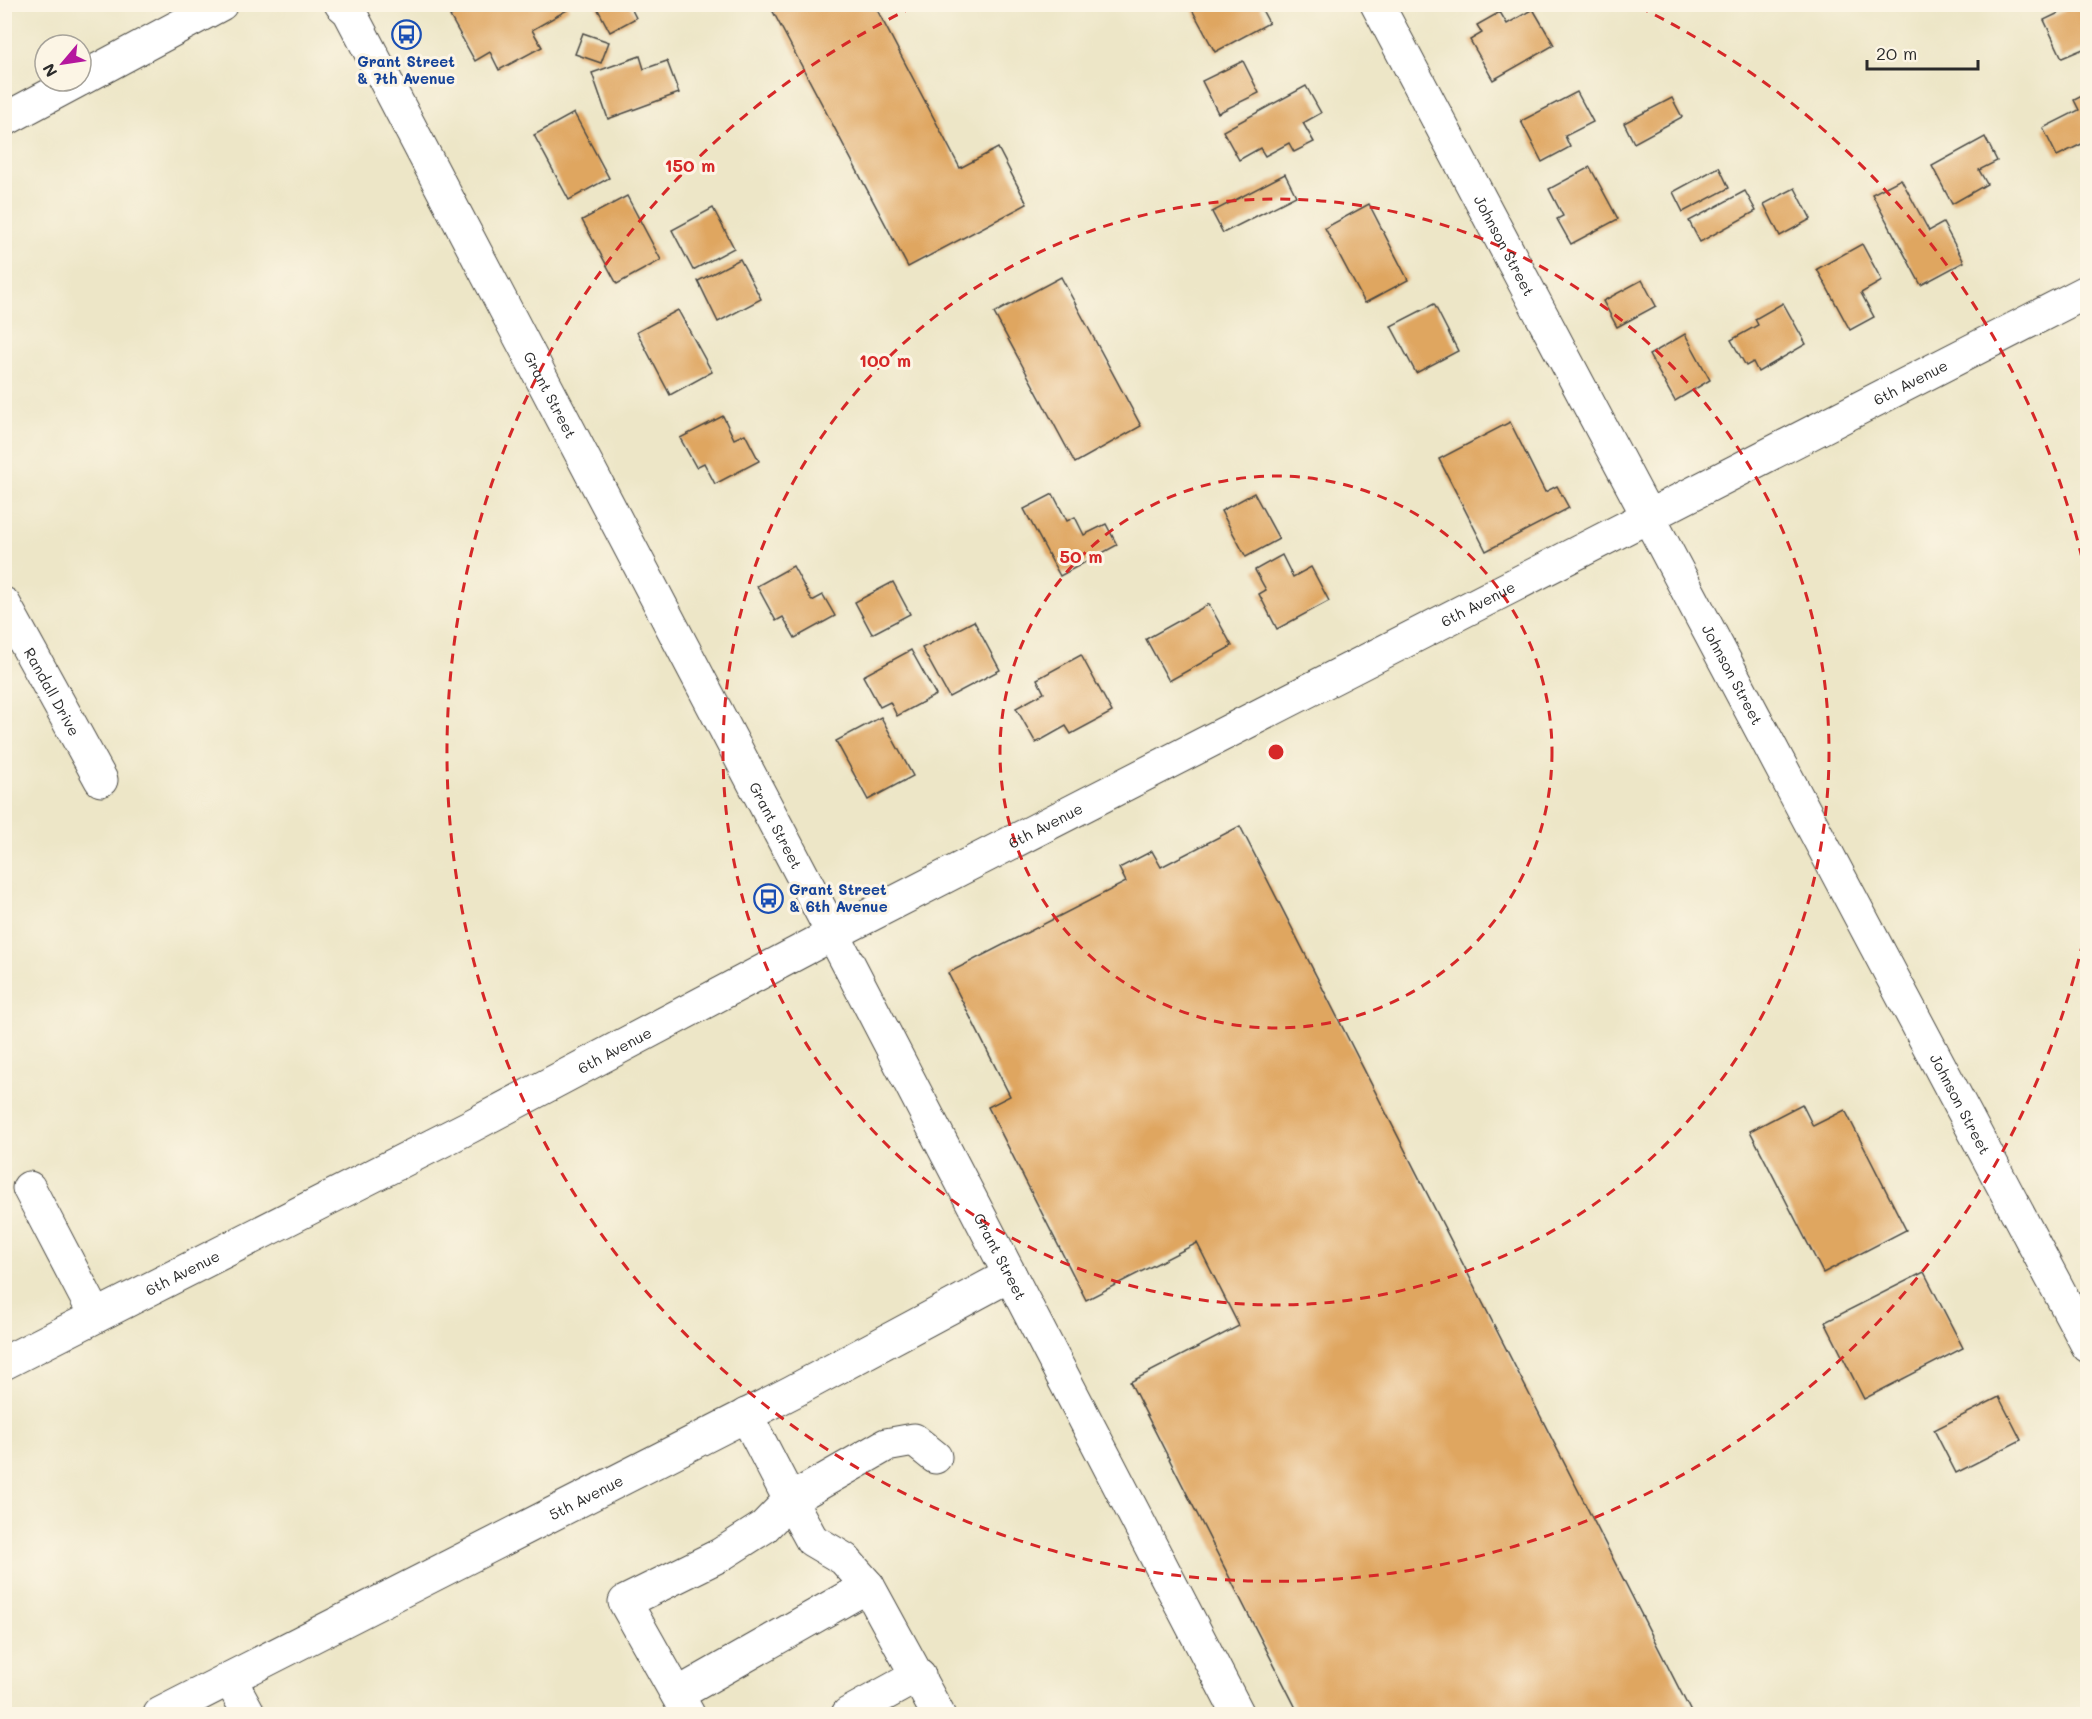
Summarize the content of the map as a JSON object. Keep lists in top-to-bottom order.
{
  "streets": {
    "street": [
      "Johnson Street",
      "6th Avenue",
      "Grant Street",
      "Randall Drive",
      "5th Avenue"
    ]
  },
  "crossings": [
    ["Johnson Street", "6th Avenue"],
    ["6th Avenue", "Grant Street"],
    ["Grant Street", "5th Avenue"]
  ],
  "places": {
    "bus stop": ["Grant Street & 7th Avenue", "Grant Street & 6th Avenue"]
  },
  "scale_bar": "20 m",
  "north": "bottom left",
  "rings": ["150 m", "100 m", "50 m"]
}
